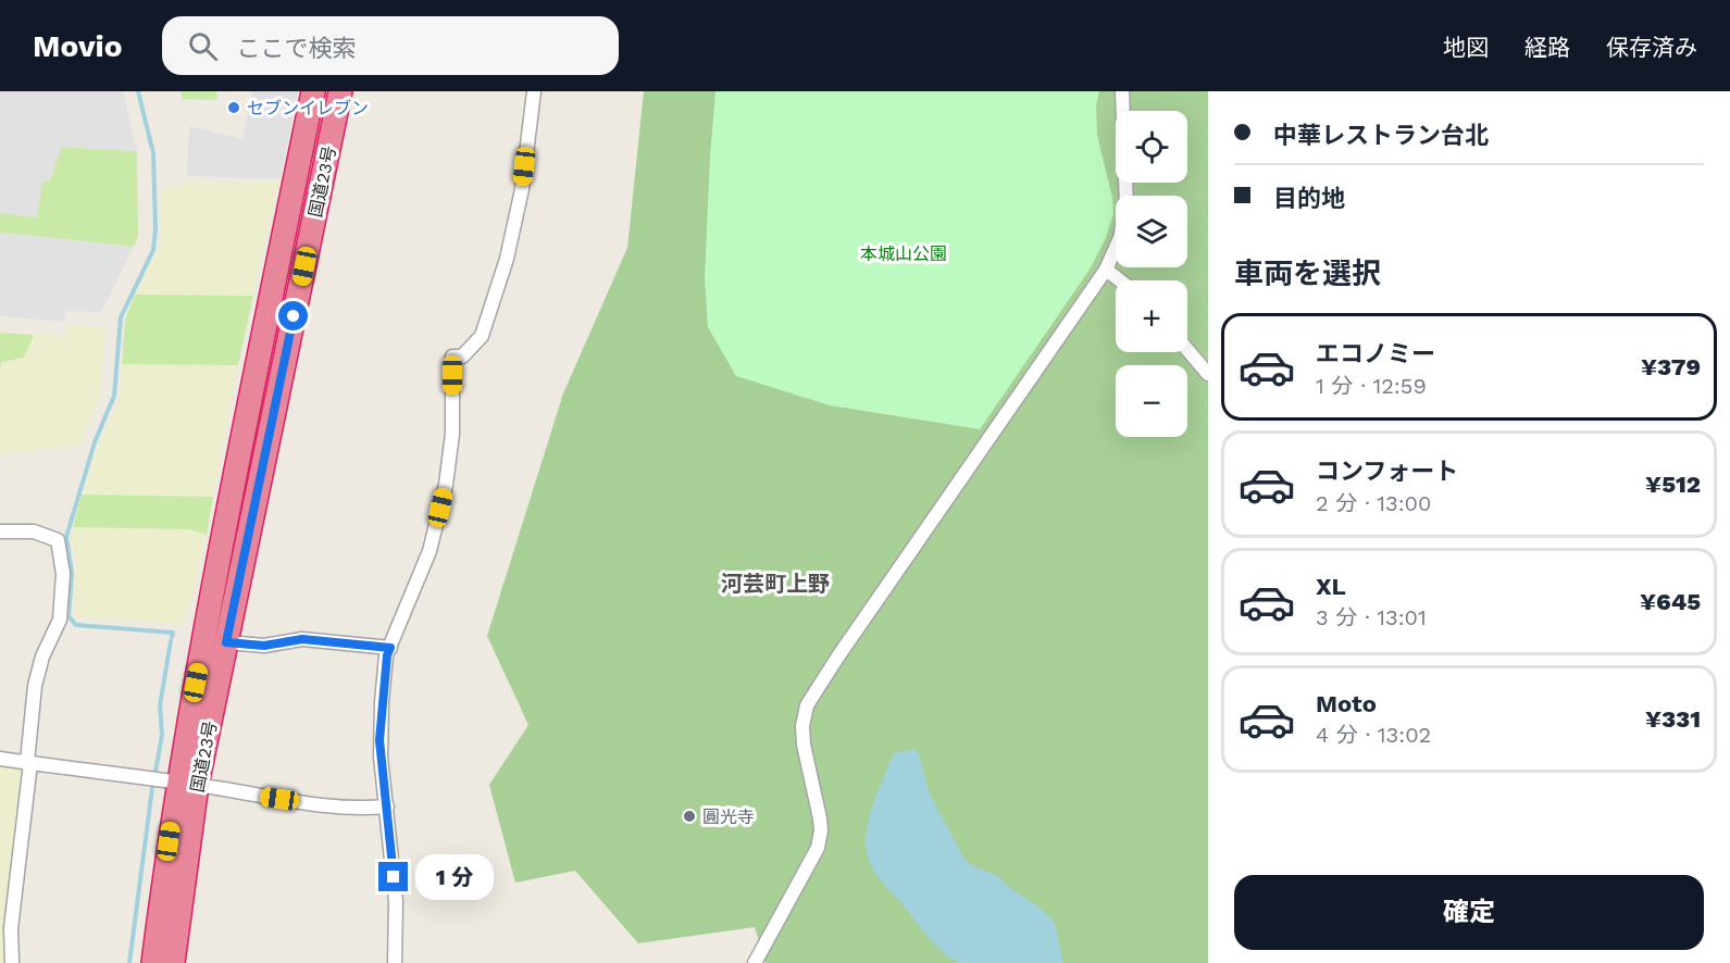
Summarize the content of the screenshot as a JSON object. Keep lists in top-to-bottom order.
{
  "streets": {
    "highway": ["国道23号"]
  },
  "districts": ["河芸町上野"],
  "parks": ["本城山公園"],
  "places": ["セブンイレブン", "圓光寺"],
  "page": {
    "header": "Movio",
    "search": "ここで検索",
    "nav": ["地図", "経路", "保存済み"],
    "banner": ["中華レストラン台北", "目的地"],
    "map_buttons": ["+", "−"],
    "heading": "車両を選択",
    "list": [
      {
        "name": "エコノミー",
        "note": "1 分 · 12:59",
        "value": "¥379"
      },
      {
        "name": "コンフォート",
        "note": "2 分 · 13:00",
        "value": "¥512"
      },
      {
        "name": "XL",
        "note": "3 分 · 13:01",
        "value": "¥645"
      },
      {
        "name": "Moto",
        "note": "4 分 · 13:02",
        "value": "¥331"
      }
    ],
    "bubble": "1 分",
    "buttons": "確定"
  }
}
